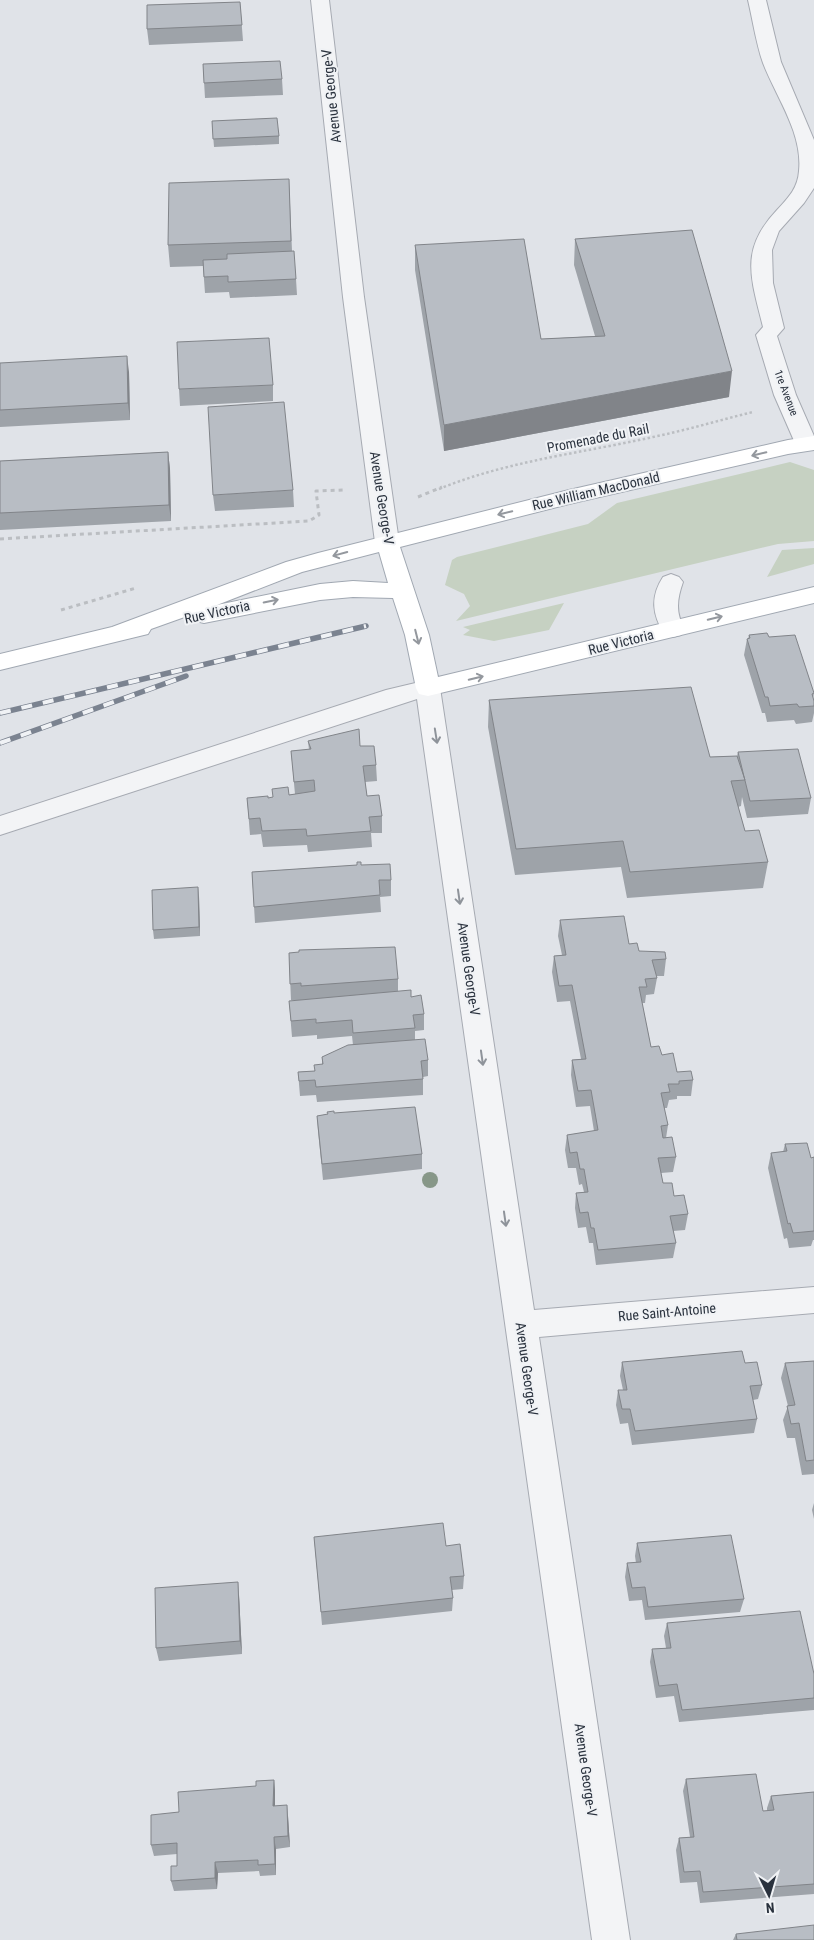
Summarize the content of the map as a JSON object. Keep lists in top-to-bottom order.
{
  "streets": {
    "main road": ["Avenue George-V", "Rue William MacDonald", "Rue Victoria"],
    "street": ["1re Avenue", "Rue Saint-Antoine"],
    "path": ["Promenade du Rail"]
  },
  "crossings": [
    ["Avenue George-V", "Rue William MacDonald"],
    ["Avenue George-V", "Rue Victoria"],
    ["Avenue George-V", "Rue Saint-Antoine"],
    ["1re Avenue", "Rue William MacDonald"],
    ["Rue William MacDonald", "Rue Victoria"]
  ],
  "one_way": ["Avenue George-V", "Rue William MacDonald"],
  "north": "bottom"
}
